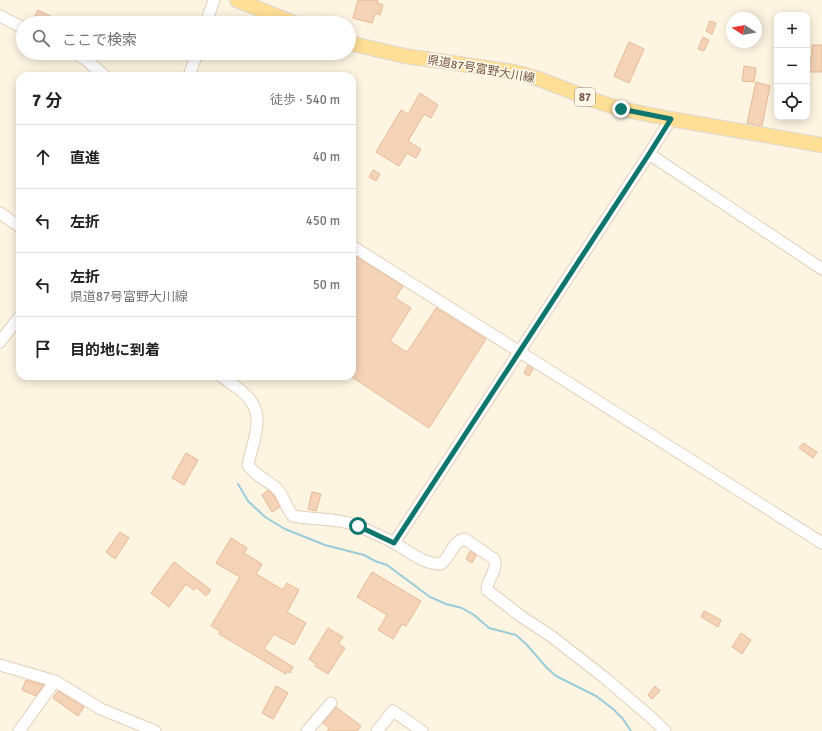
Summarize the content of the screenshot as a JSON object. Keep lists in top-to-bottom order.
{
  "streets": {
    "main road": ["県道87号富野大川線", "87"]
  },
  "north": "left",
  "page": {
    "map_buttons": ["+", "−"],
    "search": "ここで検索",
    "heading": ["7 分", "徒歩 · 540 m"],
    "list": [
      ["直進", "40 m"],
      ["左折", "450 m"],
      ["左折", "県道87号富野大川線", "50 m"],
      "目的地に到着"
    ]
  }
}
